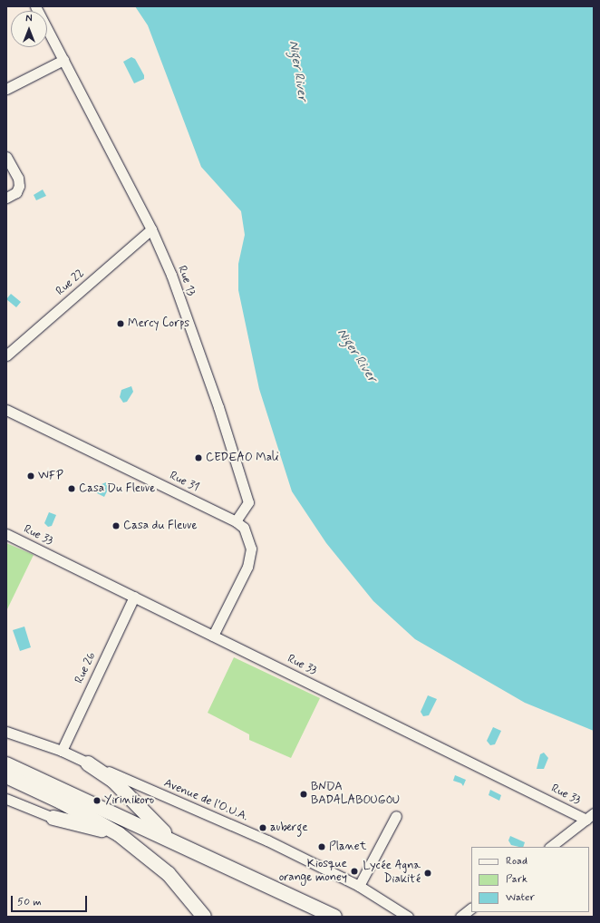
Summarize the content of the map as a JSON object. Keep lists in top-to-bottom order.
{
  "streets": {
    "street": [
      "Rue 13",
      "Rue 22",
      "Rue 31",
      "Rue 33",
      "Rue 26",
      "Avenue de l'O.U.A."
    ]
  },
  "crossings": [
    ["Rue 13", "Rue 22"],
    ["Rue 13", "Rue 31"],
    ["Rue 31", "Rue 33"],
    ["Rue 33", "Rue 26"],
    ["Rue 26", "Avenue de l'O.U.A."]
  ],
  "water": ["Niger River"],
  "places": [
    "Mercy Corps",
    "CEDEAO Mali",
    "WFP",
    "Casa Du Fleuve",
    "Casa du Fleuve",
    "BNDA BADALABOUGOU",
    "Yirinikoro",
    "auberge",
    "Planet",
    "Kiosque orange money",
    "Lycée Agna Diakité"
  ],
  "legend": ["Road", "Park", "Water"],
  "scale_bar": "50 m",
  "north": "top"
}
